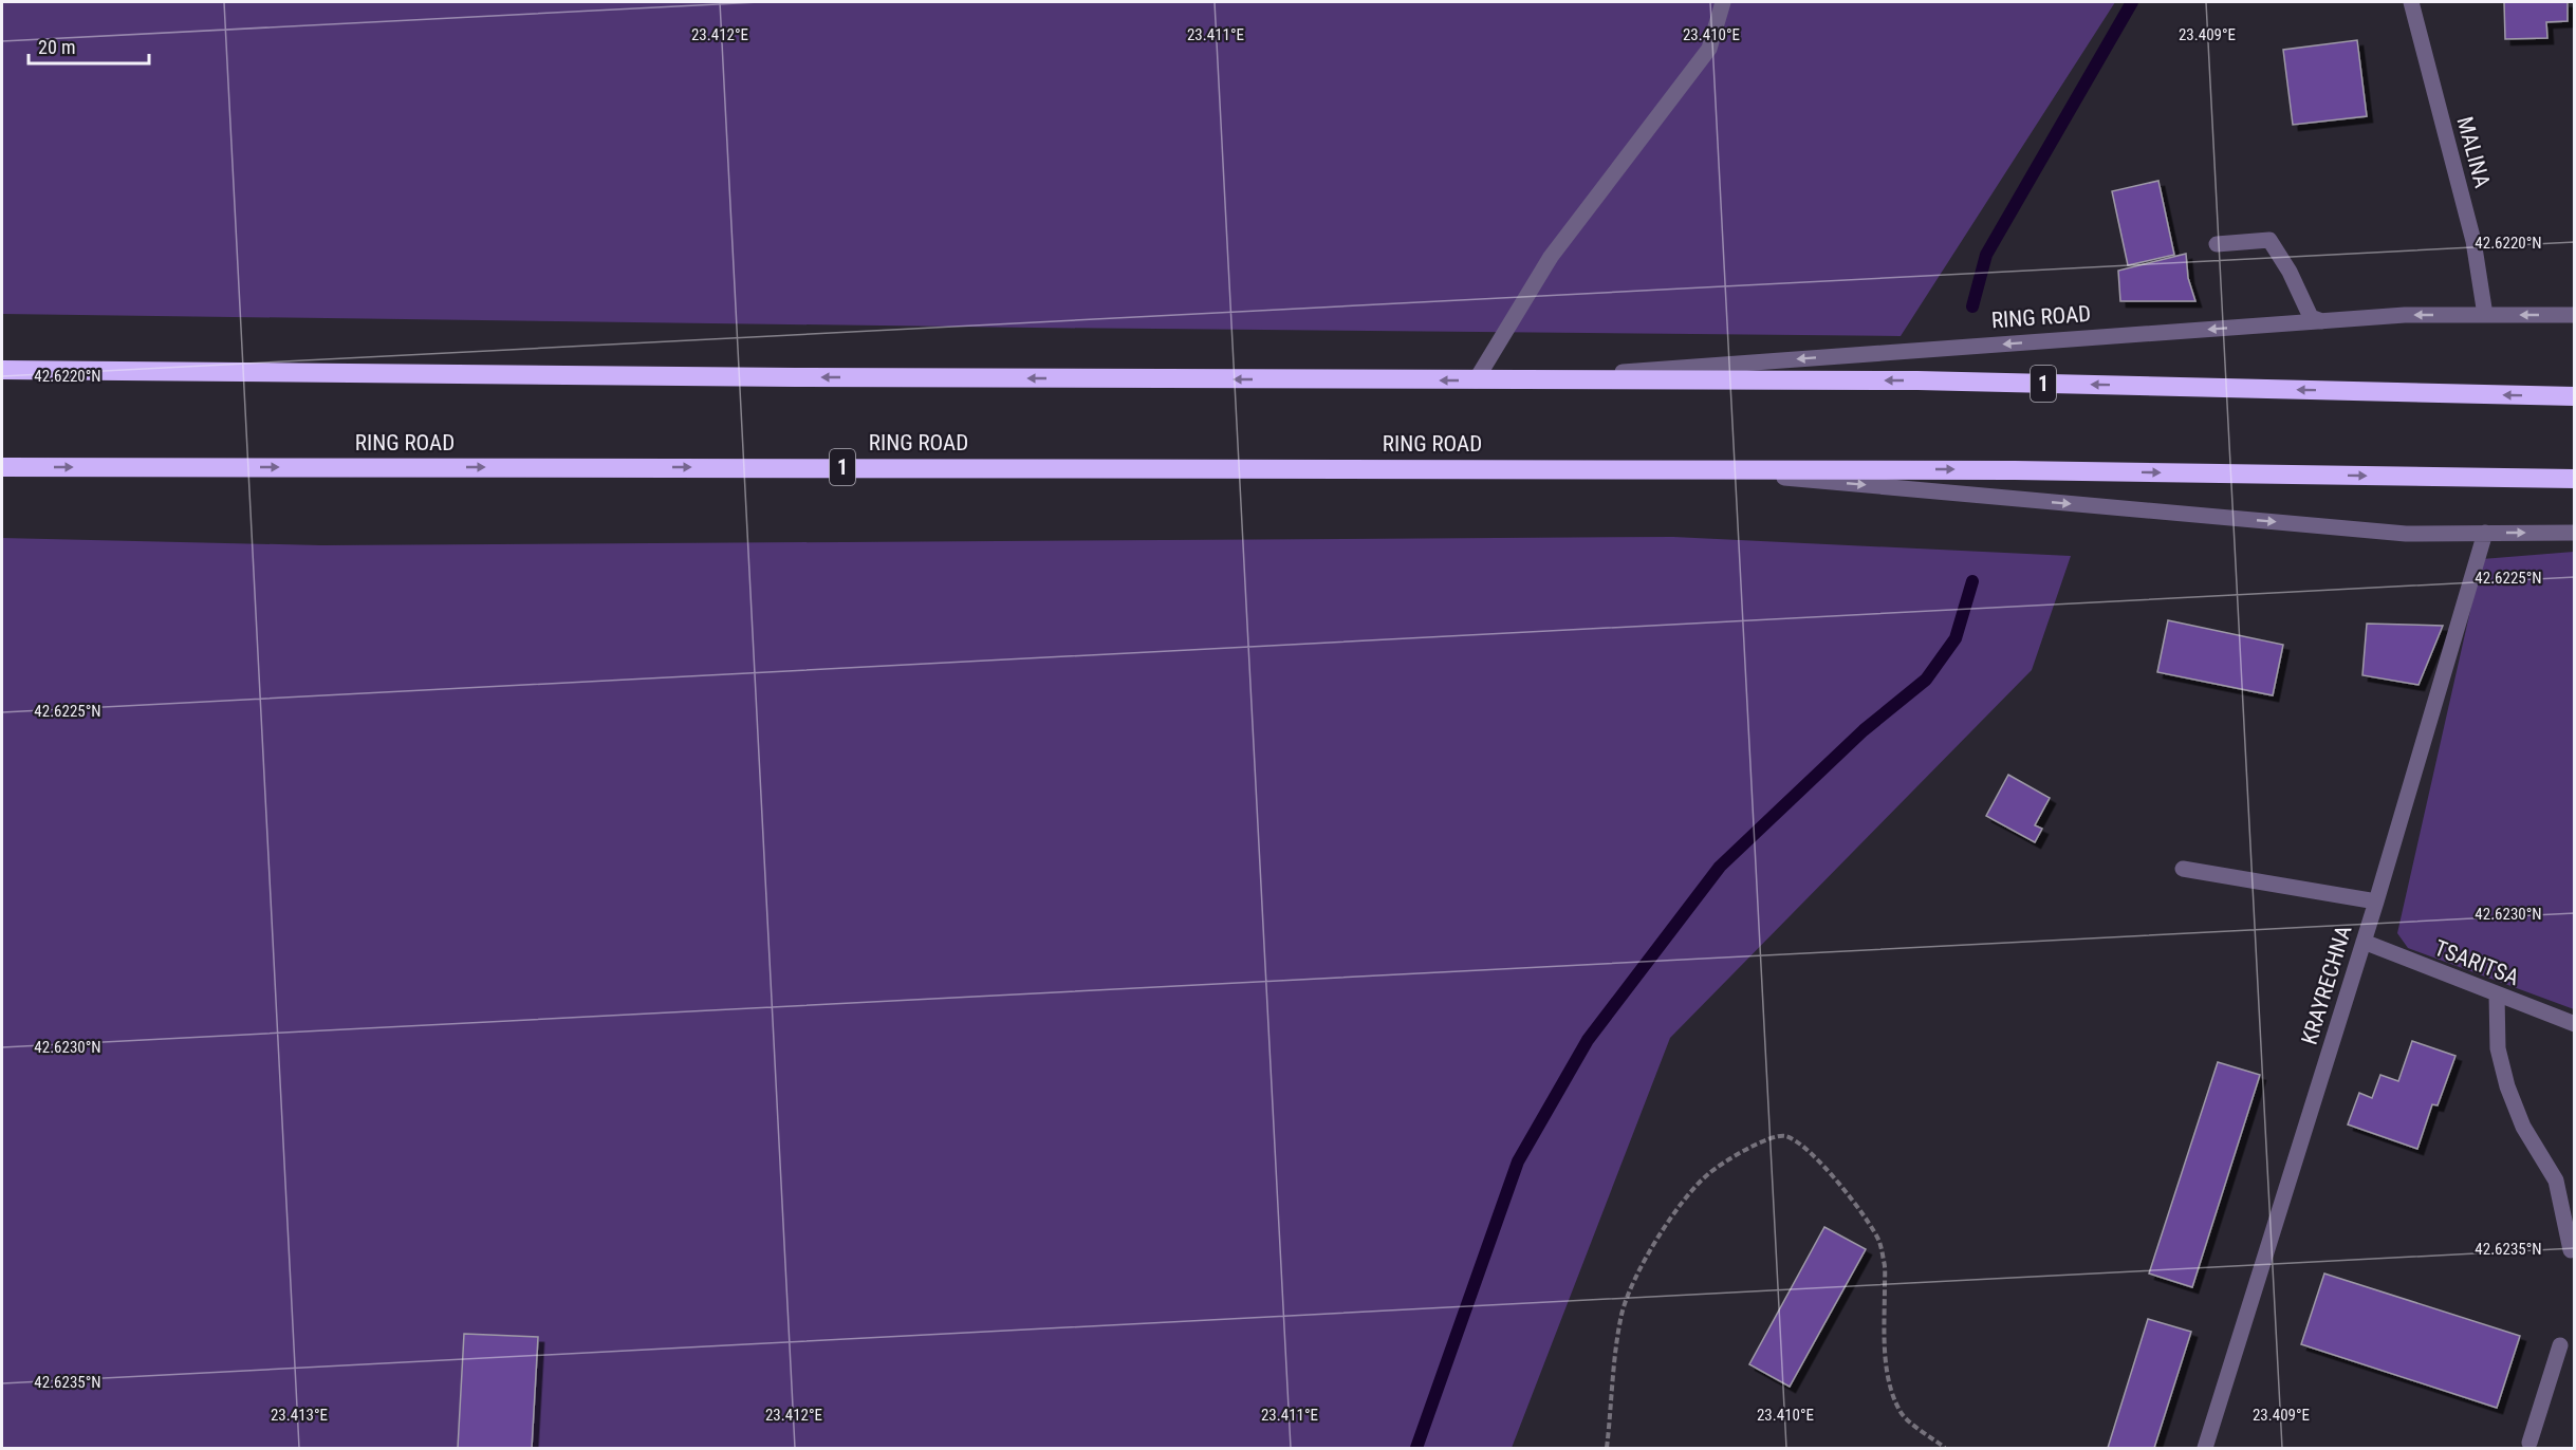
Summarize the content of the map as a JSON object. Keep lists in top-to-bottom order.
{
  "streets": {
    "highway": ["RING ROAD", "1"],
    "street": ["MALINA", "TSARITSA", "KRAYRECHNA"]
  },
  "crossings": [
    ["MALINA", "RING ROAD"],
    ["RING ROAD", "KRAYRECHNA"],
    ["TSARITSA", "KRAYRECHNA"]
  ],
  "scale_bar": "20 m",
  "coordinates": [
    "23.412°E",
    "23.411°E",
    "23.410°E",
    "23.409°E",
    "42.6220°N",
    "42.6225°N",
    "42.6230°N",
    "42.6235°N",
    "23.413°E"
  ]
}
